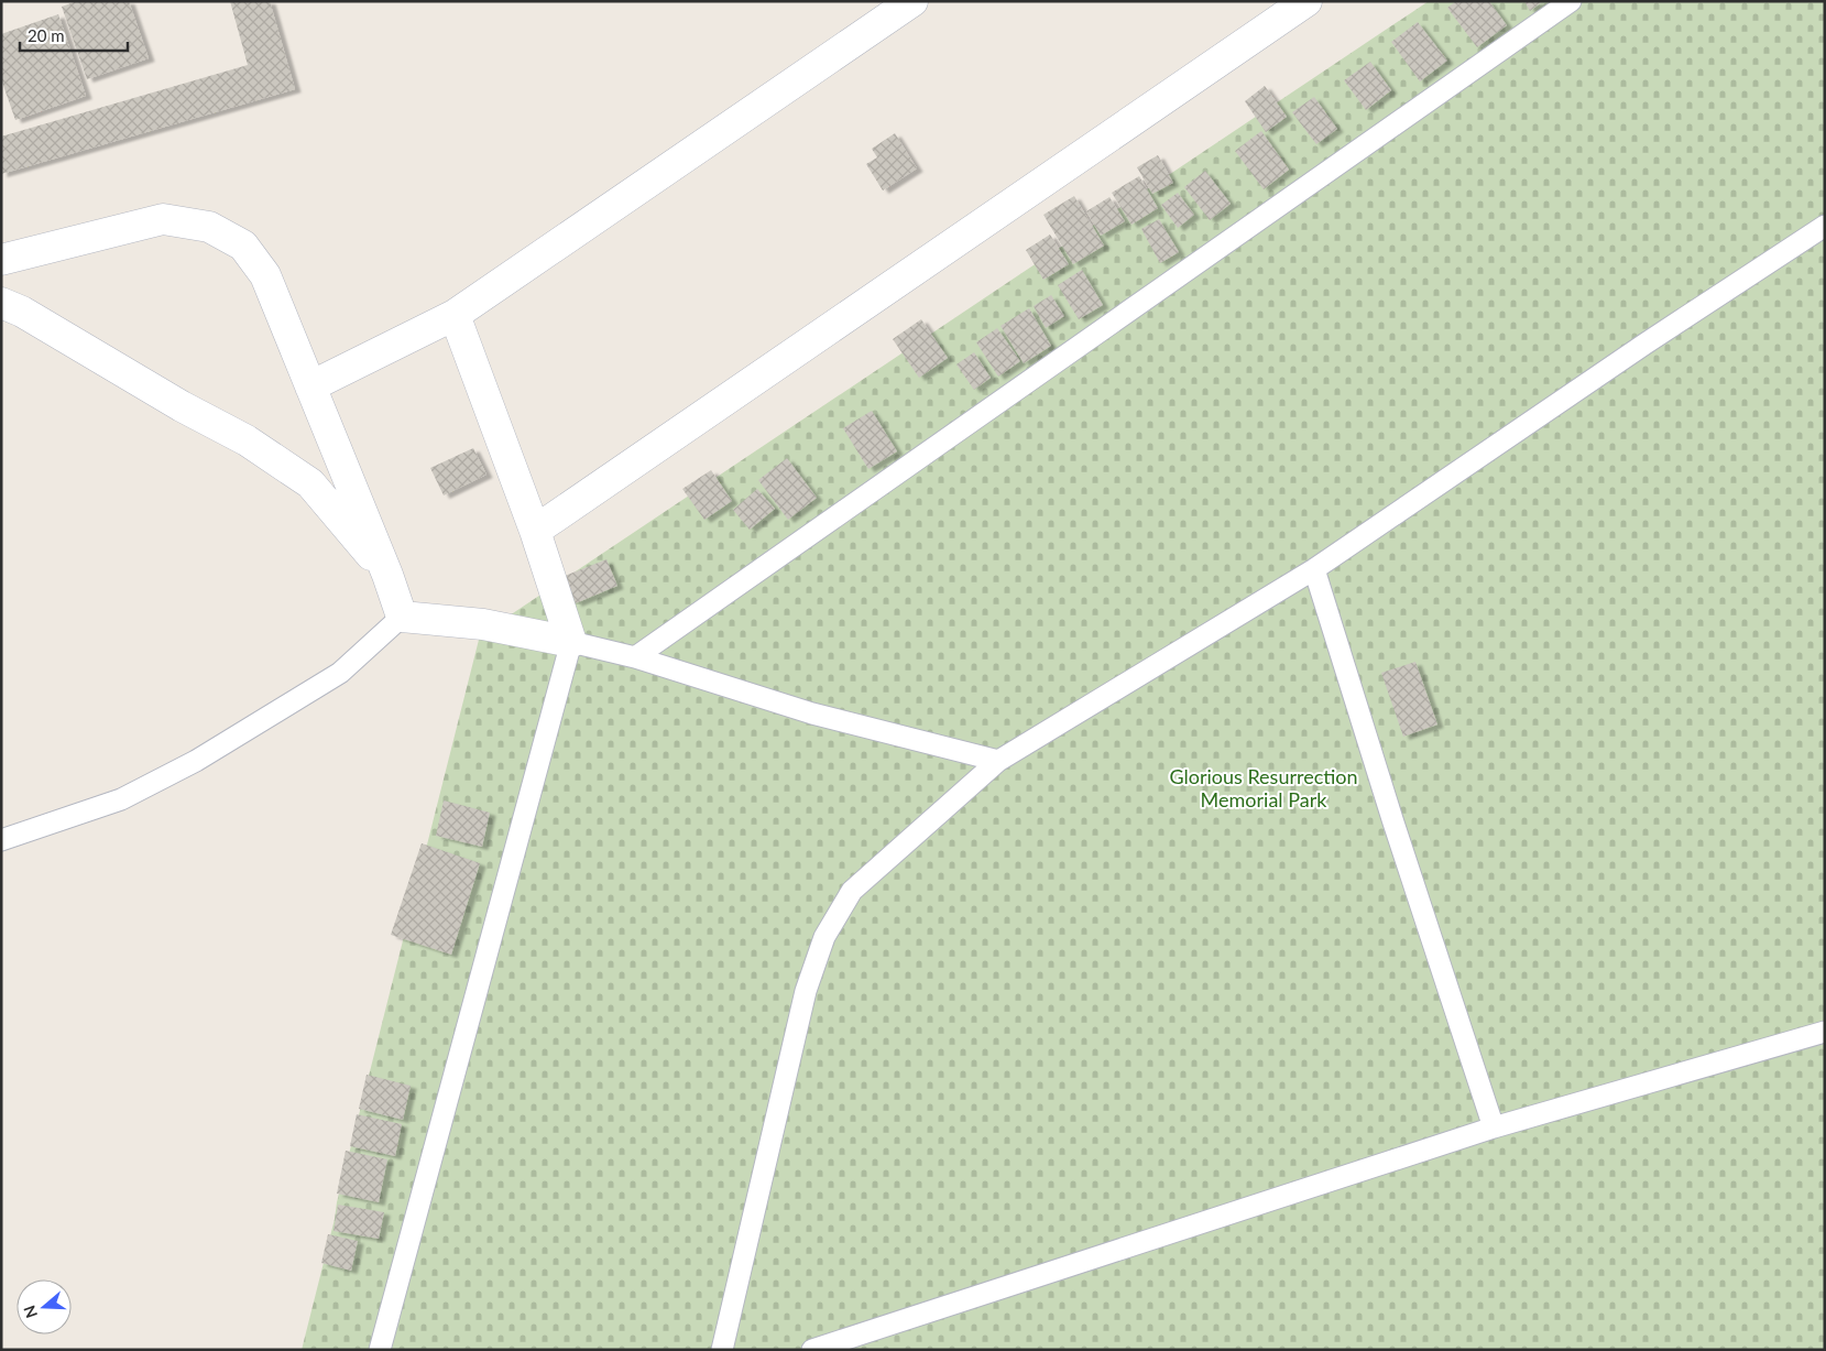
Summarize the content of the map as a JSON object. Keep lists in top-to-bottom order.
{
  "parks": ["Glorious Resurrection Memorial Park"],
  "scale_bar": "20 m",
  "north": "left"
}
